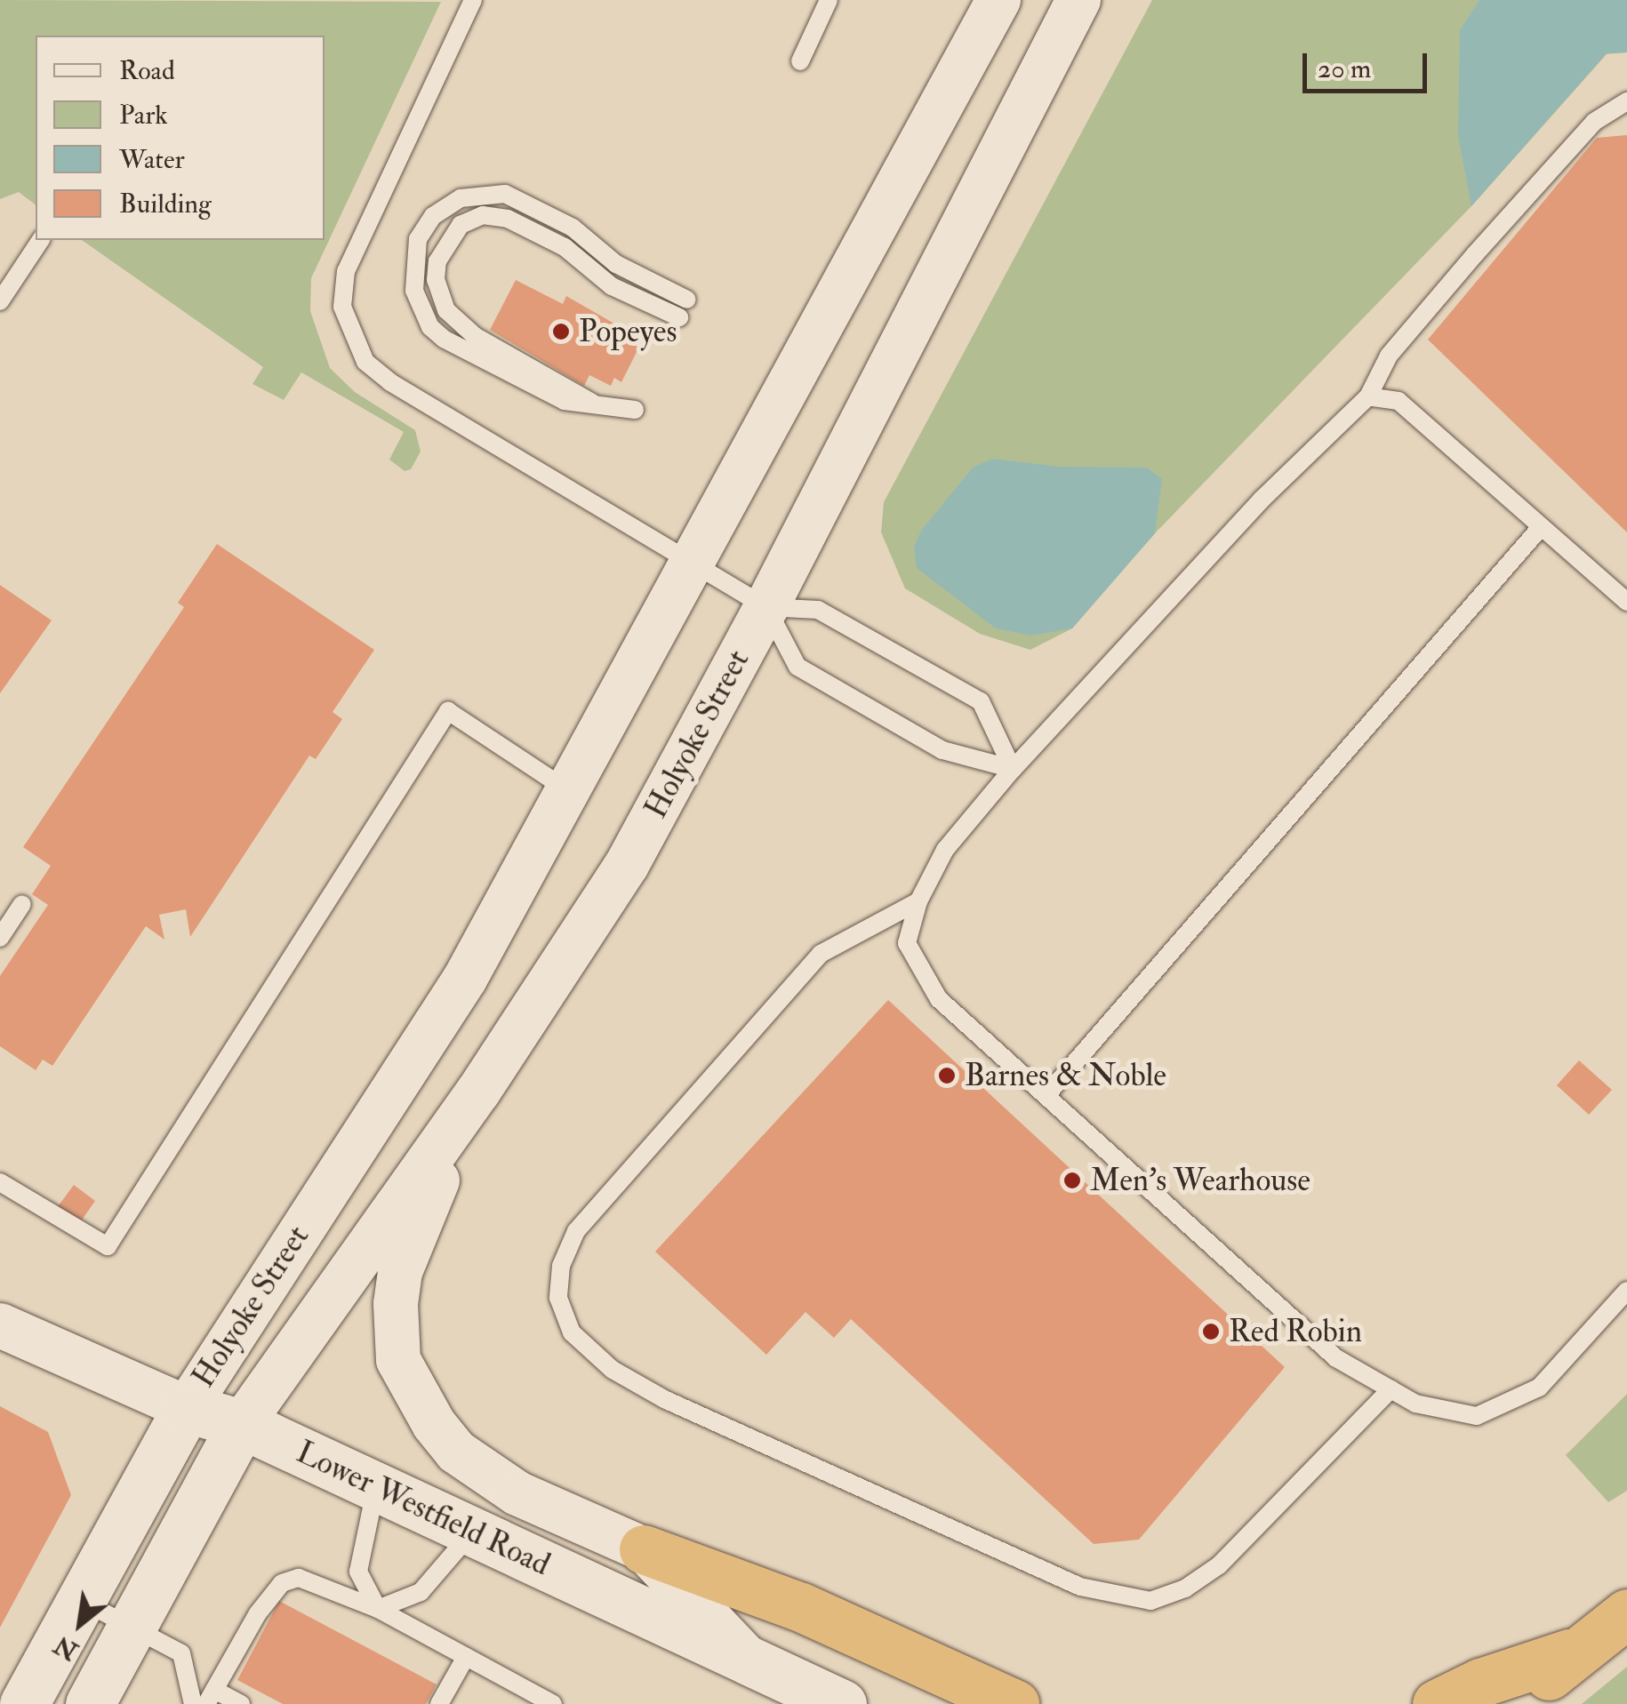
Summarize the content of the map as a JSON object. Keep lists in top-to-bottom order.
{
  "streets": {
    "main road": ["Lower Westfield Road"],
    "street": ["Holyoke Street"]
  },
  "crossings": [
    ["Holyoke Street", "Lower Westfield Road"]
  ],
  "places": [
    "Popeyes",
    "Barnes & Noble",
    "Men's Wearhouse",
    "Red Robin"
  ],
  "legend": [
    "Road",
    "Park",
    "Water",
    "Building"
  ],
  "scale_bar": "20 m",
  "north": "bottom left"
}
